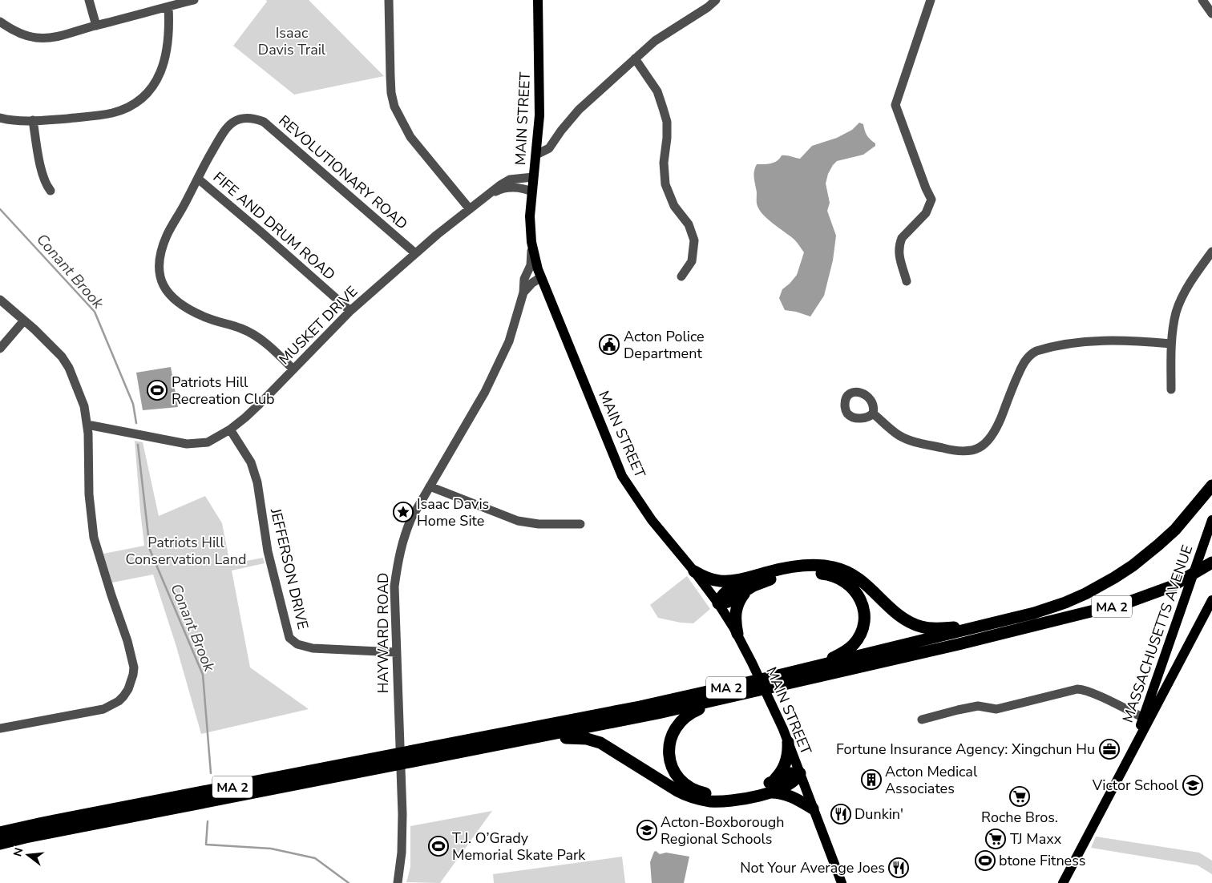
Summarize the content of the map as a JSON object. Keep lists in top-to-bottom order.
{
  "streets": {
    "highway": ["MA 2"],
    "main road": ["MAIN STREET", "MASSACHUSETTS AVENUE"],
    "street": [
      "REVOLUTIONARY ROAD",
      "FIFE AND DRUM ROAD",
      "MUSKET DRIVE",
      "JEFFERSON DRIVE",
      "HAYWARD ROAD"
    ]
  },
  "crossings": [
    ["MAIN STREET", "MUSKET DRIVE"],
    ["MAIN STREET", "HAYWARD ROAD"],
    ["REVOLUTIONARY ROAD", "FIFE AND DRUM ROAD"],
    ["REVOLUTIONARY ROAD", "MUSKET DRIVE"],
    ["FIFE AND DRUM ROAD", "MUSKET DRIVE"],
    ["MUSKET DRIVE", "JEFFERSON DRIVE"],
    ["JEFFERSON DRIVE", "HAYWARD ROAD"]
  ],
  "water": ["Conant Brook"],
  "parks": ["Isaac Davis Trail", "Patriots Hill Conservation Land"],
  "places": {
    "public building": ["Acton Police Department"],
    "sports": ["Patriots Hill Recreation Club", "T.J. O’Grady Memorial Skate Park", "btone Fitness"],
    "place": ["Isaac Davis Home Site"],
    "office": ["Fortune Insurance Agency: Xingchun Hu"],
    "building": ["Acton Medical Associates"],
    "school or university": ["Victor School", "Acton-Boxborough Regional Schools"],
    "supermarket": ["Roche Bros.", "TJ Maxx"],
    "restaurant": ["Dunkin'", "Not Your Average Joes"]
  },
  "north": "left"
}
